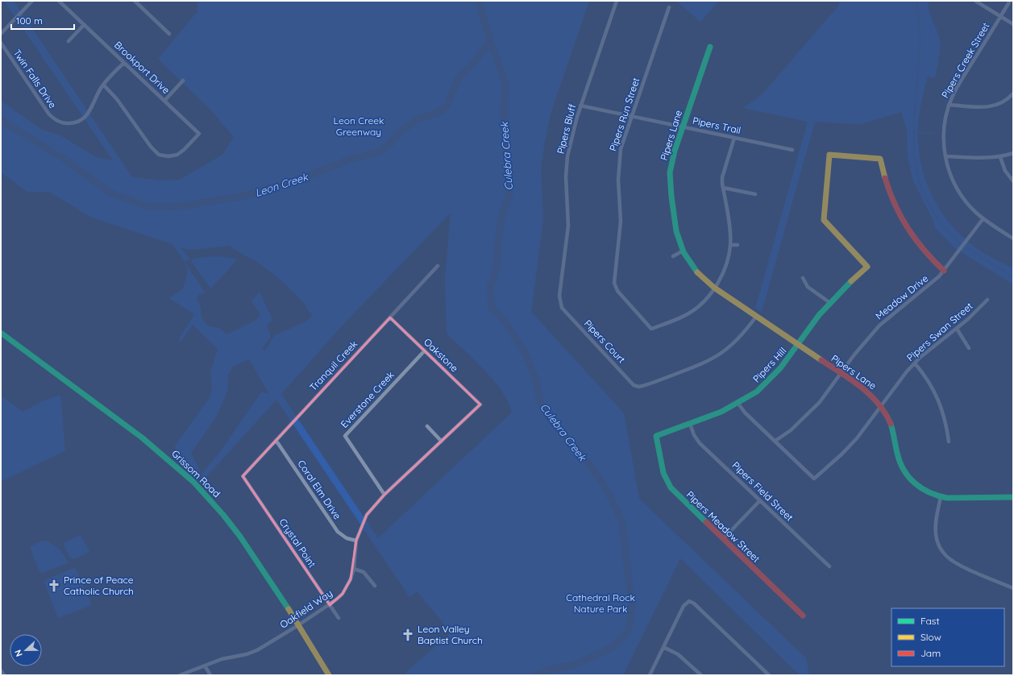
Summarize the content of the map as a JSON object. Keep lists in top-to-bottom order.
{
  "streets": {
    "street": [
      "Pipers Creek Street",
      "Brookport Drive",
      "Twin Falls Drive",
      "Pipers Run Street",
      "Pipers Trail",
      "Pipers Bluff",
      "Pipers Lane",
      "Meadow Drive",
      "Pipers Swan Street",
      "Pipers Court",
      "Oakstone",
      "Pipers Hill",
      "Tranquil Creek",
      "Everstone Creek",
      "Grissom Road",
      "Coral Elm Drive",
      "Pipers Field Street",
      "Pipers Meadow Street",
      "Crystal Point",
      "Oakfield Way"
    ]
  },
  "crossings": [
    ["Pipers Creek Street", "Meadow Drive"],
    ["Brookport Drive", "Twin Falls Drive"],
    ["Pipers Run Street", "Pipers Trail"],
    ["Pipers Run Street", "Pipers Lane"],
    ["Pipers Trail", "Pipers Bluff"],
    ["Pipers Trail", "Pipers Lane"],
    ["Pipers Bluff", "Pipers Court"],
    ["Pipers Lane", "Meadow Drive"],
    ["Pipers Lane", "Pipers Swan Street"],
    ["Pipers Lane", "Pipers Court"],
    ["Pipers Lane", "Pipers Hill"],
    ["Meadow Drive", "Pipers Swan Street"],
    ["Meadow Drive", "Pipers Hill"],
    ["Oakstone", "Tranquil Creek"],
    ["Oakstone", "Everstone Creek"],
    ["Oakstone", "Oakfield Way"],
    ["Pipers Hill", "Pipers Field Street"],
    ["Pipers Hill", "Pipers Meadow Street"],
    ["Tranquil Creek", "Coral Elm Drive"],
    ["Tranquil Creek", "Crystal Point"],
    ["Everstone Creek", "Oakfield Way"],
    ["Grissom Road", "Oakfield Way"],
    ["Coral Elm Drive", "Oakfield Way"],
    ["Crystal Point", "Oakfield Way"]
  ],
  "water": ["Culebra Creek", "Leon Creek"],
  "parks": ["Leon Creek Greenway", "Cathedral Rock Nature Park"],
  "places": {
    "church": ["Prince of Peace Catholic Church", "Leon Valley Baptist Church"]
  },
  "legend": ["Fast", "Slow", "Jam"],
  "scale_bar": "100 m",
  "north": "left"
}
